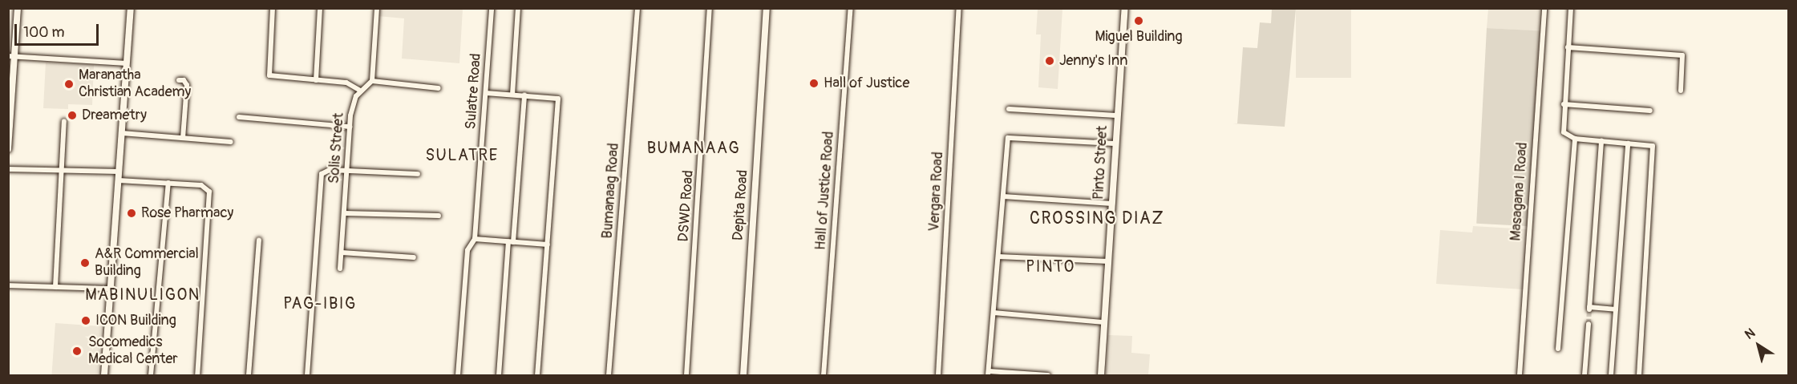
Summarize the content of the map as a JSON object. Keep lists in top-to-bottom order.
{
  "streets": {
    "street": [
      "Sulatre Road",
      "Solis Street",
      "Pinto Street",
      "Bumanaag Road",
      "Hall of Justice Road",
      "Vergara Road",
      "Masagana I Road",
      "Depita Road",
      "DSWD Road"
    ]
  },
  "districts": [
    "BUMANAAG",
    "SULATRE",
    "CROSSING DIAZ",
    "PINTO",
    "MABINULIGON",
    "PAG-IBIG"
  ],
  "places": [
    "Miguel Building",
    "Jenny's Inn",
    "Hall of Justice",
    "Maranatha Christian Academy",
    "Dreametry",
    "Rose Pharmacy",
    "A&R Commercial Building",
    "ICON Building",
    "Socomedics Medical Center"
  ],
  "scale_bar": "100 m",
  "north": "top left"
}
